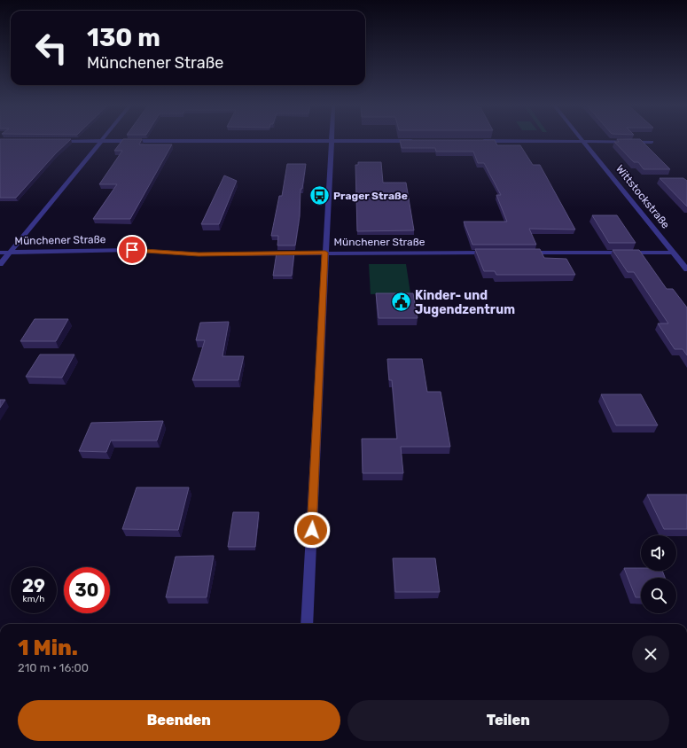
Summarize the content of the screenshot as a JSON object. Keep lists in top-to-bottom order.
{
  "streets": {
    "street": ["Wittstockstraße", "Münchener Straße"]
  },
  "places": {
    "bus stop": ["Prager Straße"],
    "public building": ["Kinder- und Jugendzentrum"]
  },
  "page": {
    "turn": ["130 m", "Münchener Straße"],
    "speed": "29 km/h",
    "limit": "30",
    "heading": ["1 Min.", "210 m · 16:00"],
    "buttons": ["Beenden", "Teilen"]
  }
}
